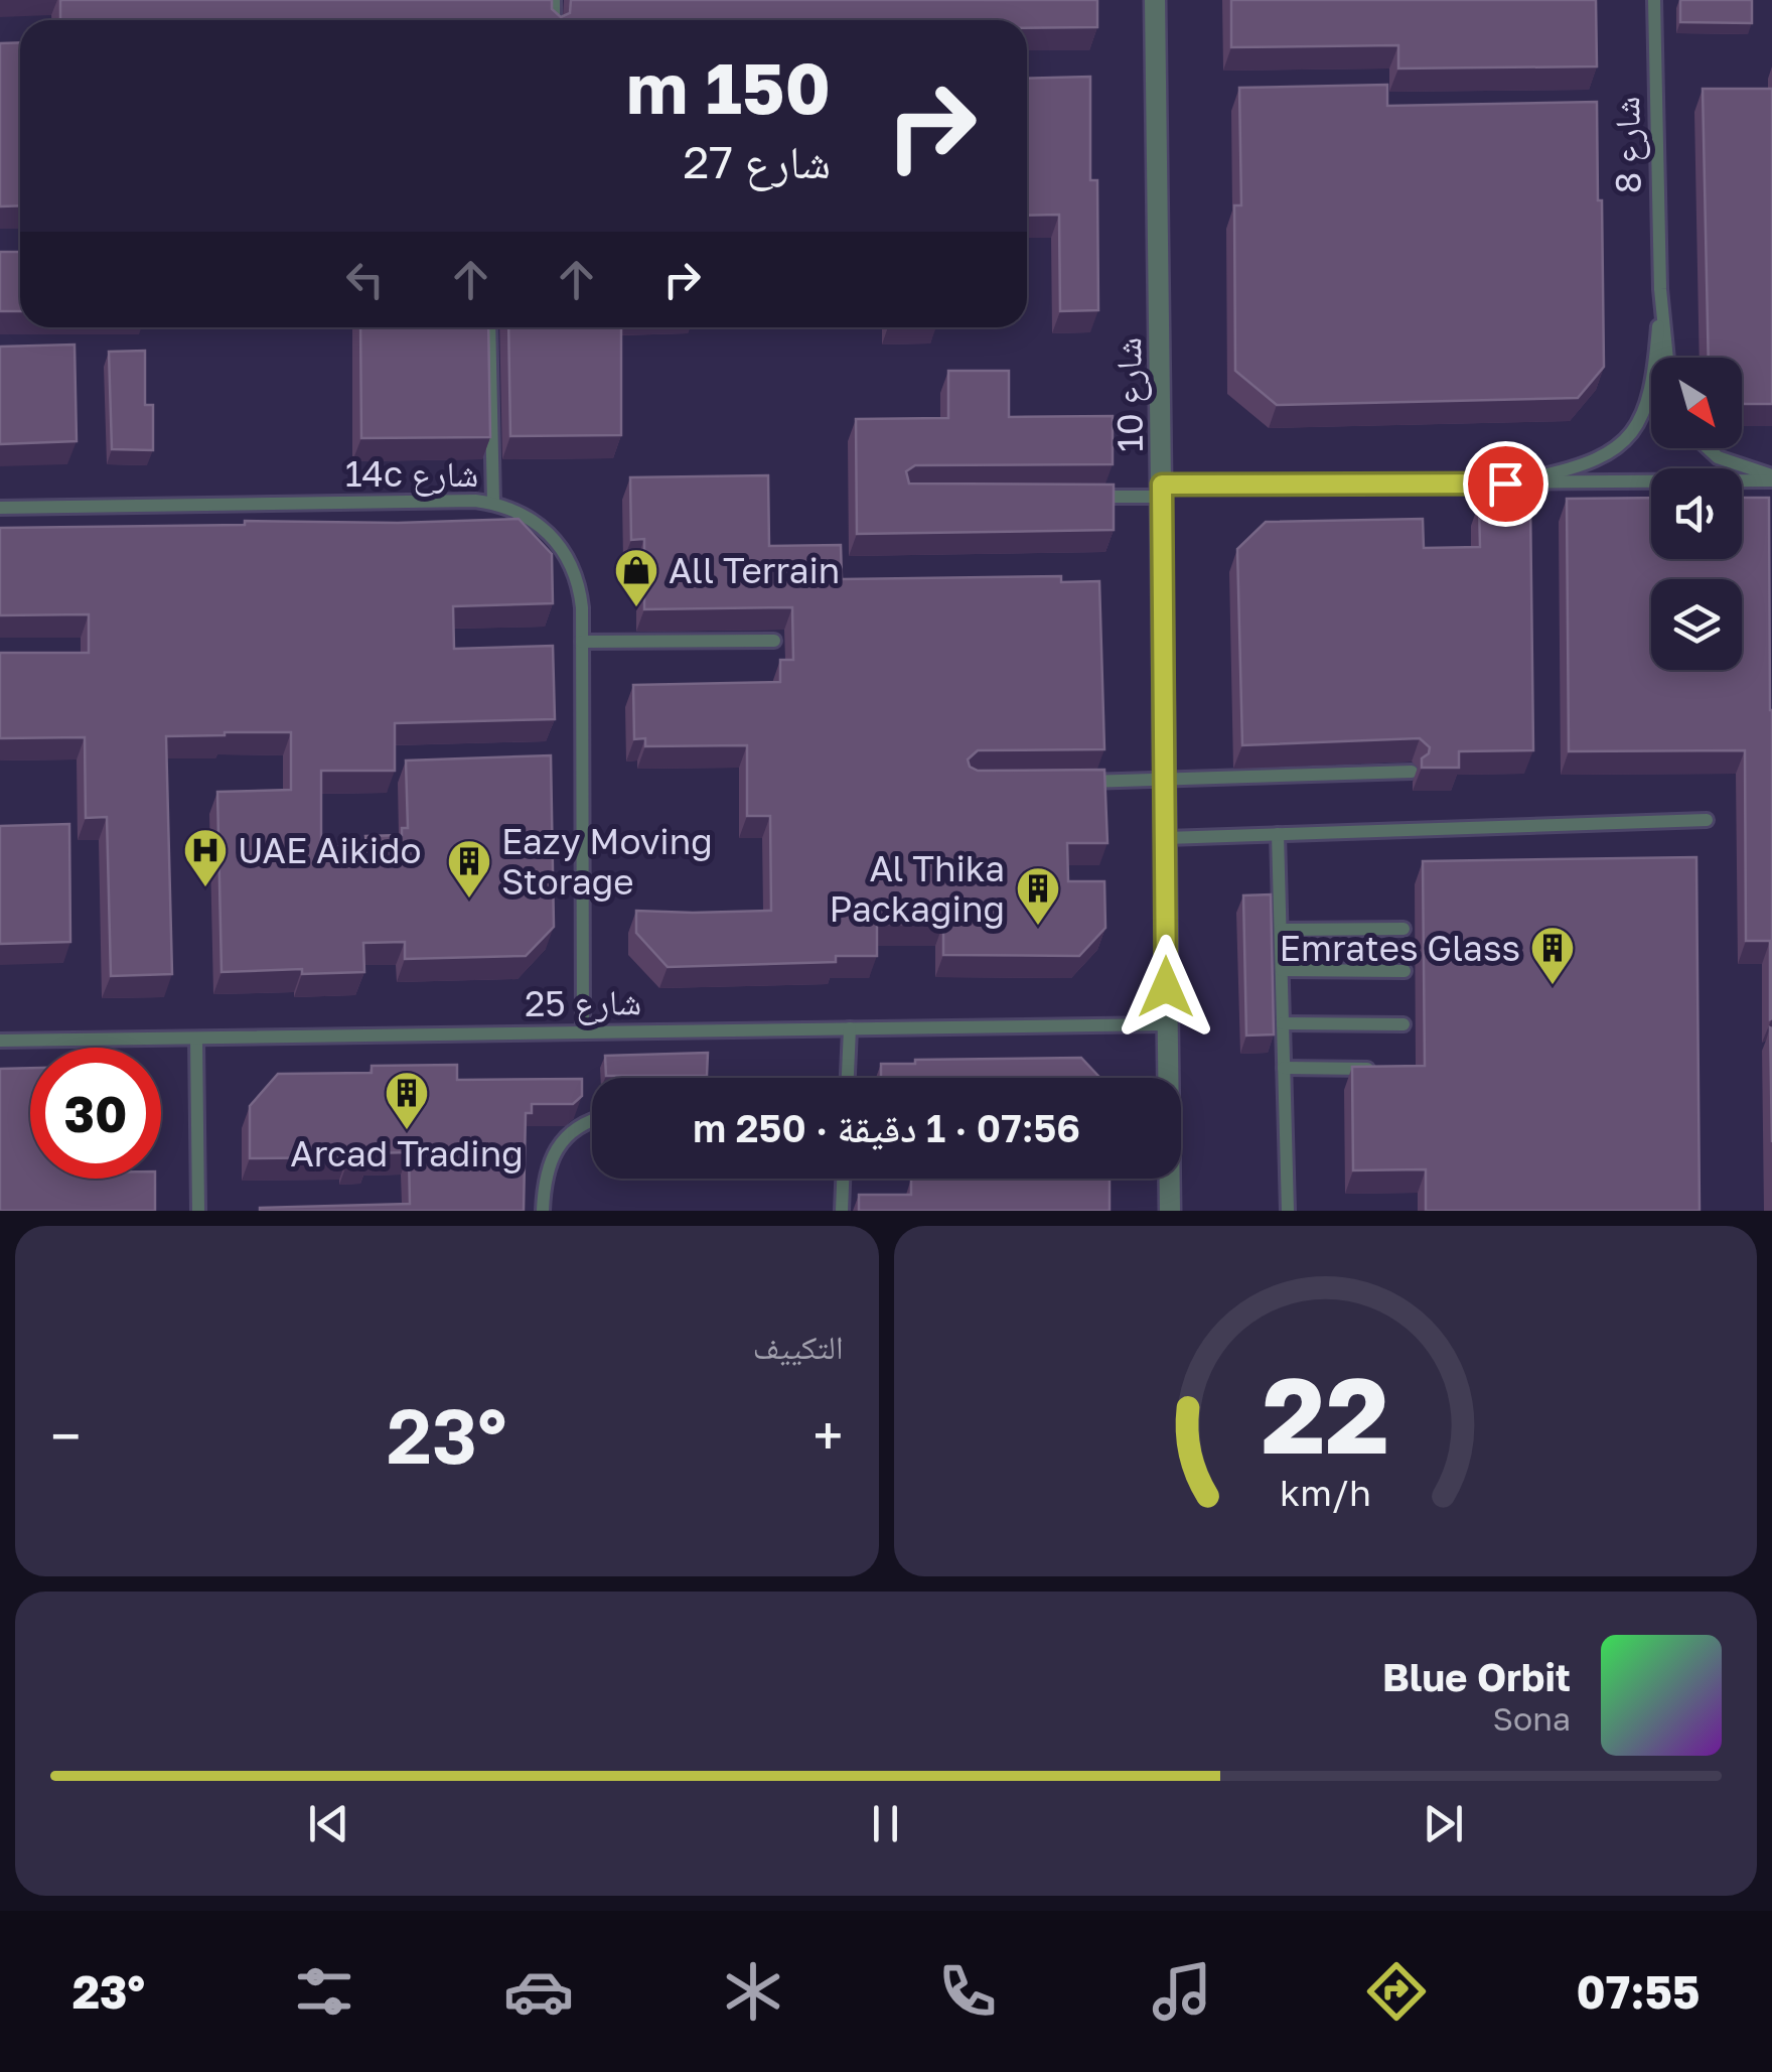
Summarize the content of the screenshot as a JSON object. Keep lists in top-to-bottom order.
{
  "streets": {
    "street": ["شارع 10"],
    "lane": ["شارع 8", "14c شارع", "شارع 25"]
  },
  "crossings": [
    ["شارع 10", "شارع 25"],
    ["14c شارع", "شارع 25"]
  ],
  "places": {
    "shop": ["All Terrain"],
    "hospital": ["UAE Aikido"],
    "building": [
      "Eazy Moving Storage",
      "Al Thika Packaging",
      "Emrates Glass",
      "Arcad Trading"
    ]
  },
  "north": "bottom right",
  "page": {
    "turn": ["150 m", "شارع 27"],
    "limit": "30",
    "trip": "07:56 · 1 دقيقة · 250 m",
    "tile": "التكييف",
    "heat": ["−", "23°", "+"],
    "song": ["Blue Orbit", "Sona"],
    "tabs": ["07:55", "23°"],
    "gauge": ["22", "km/h"]
  }
}
